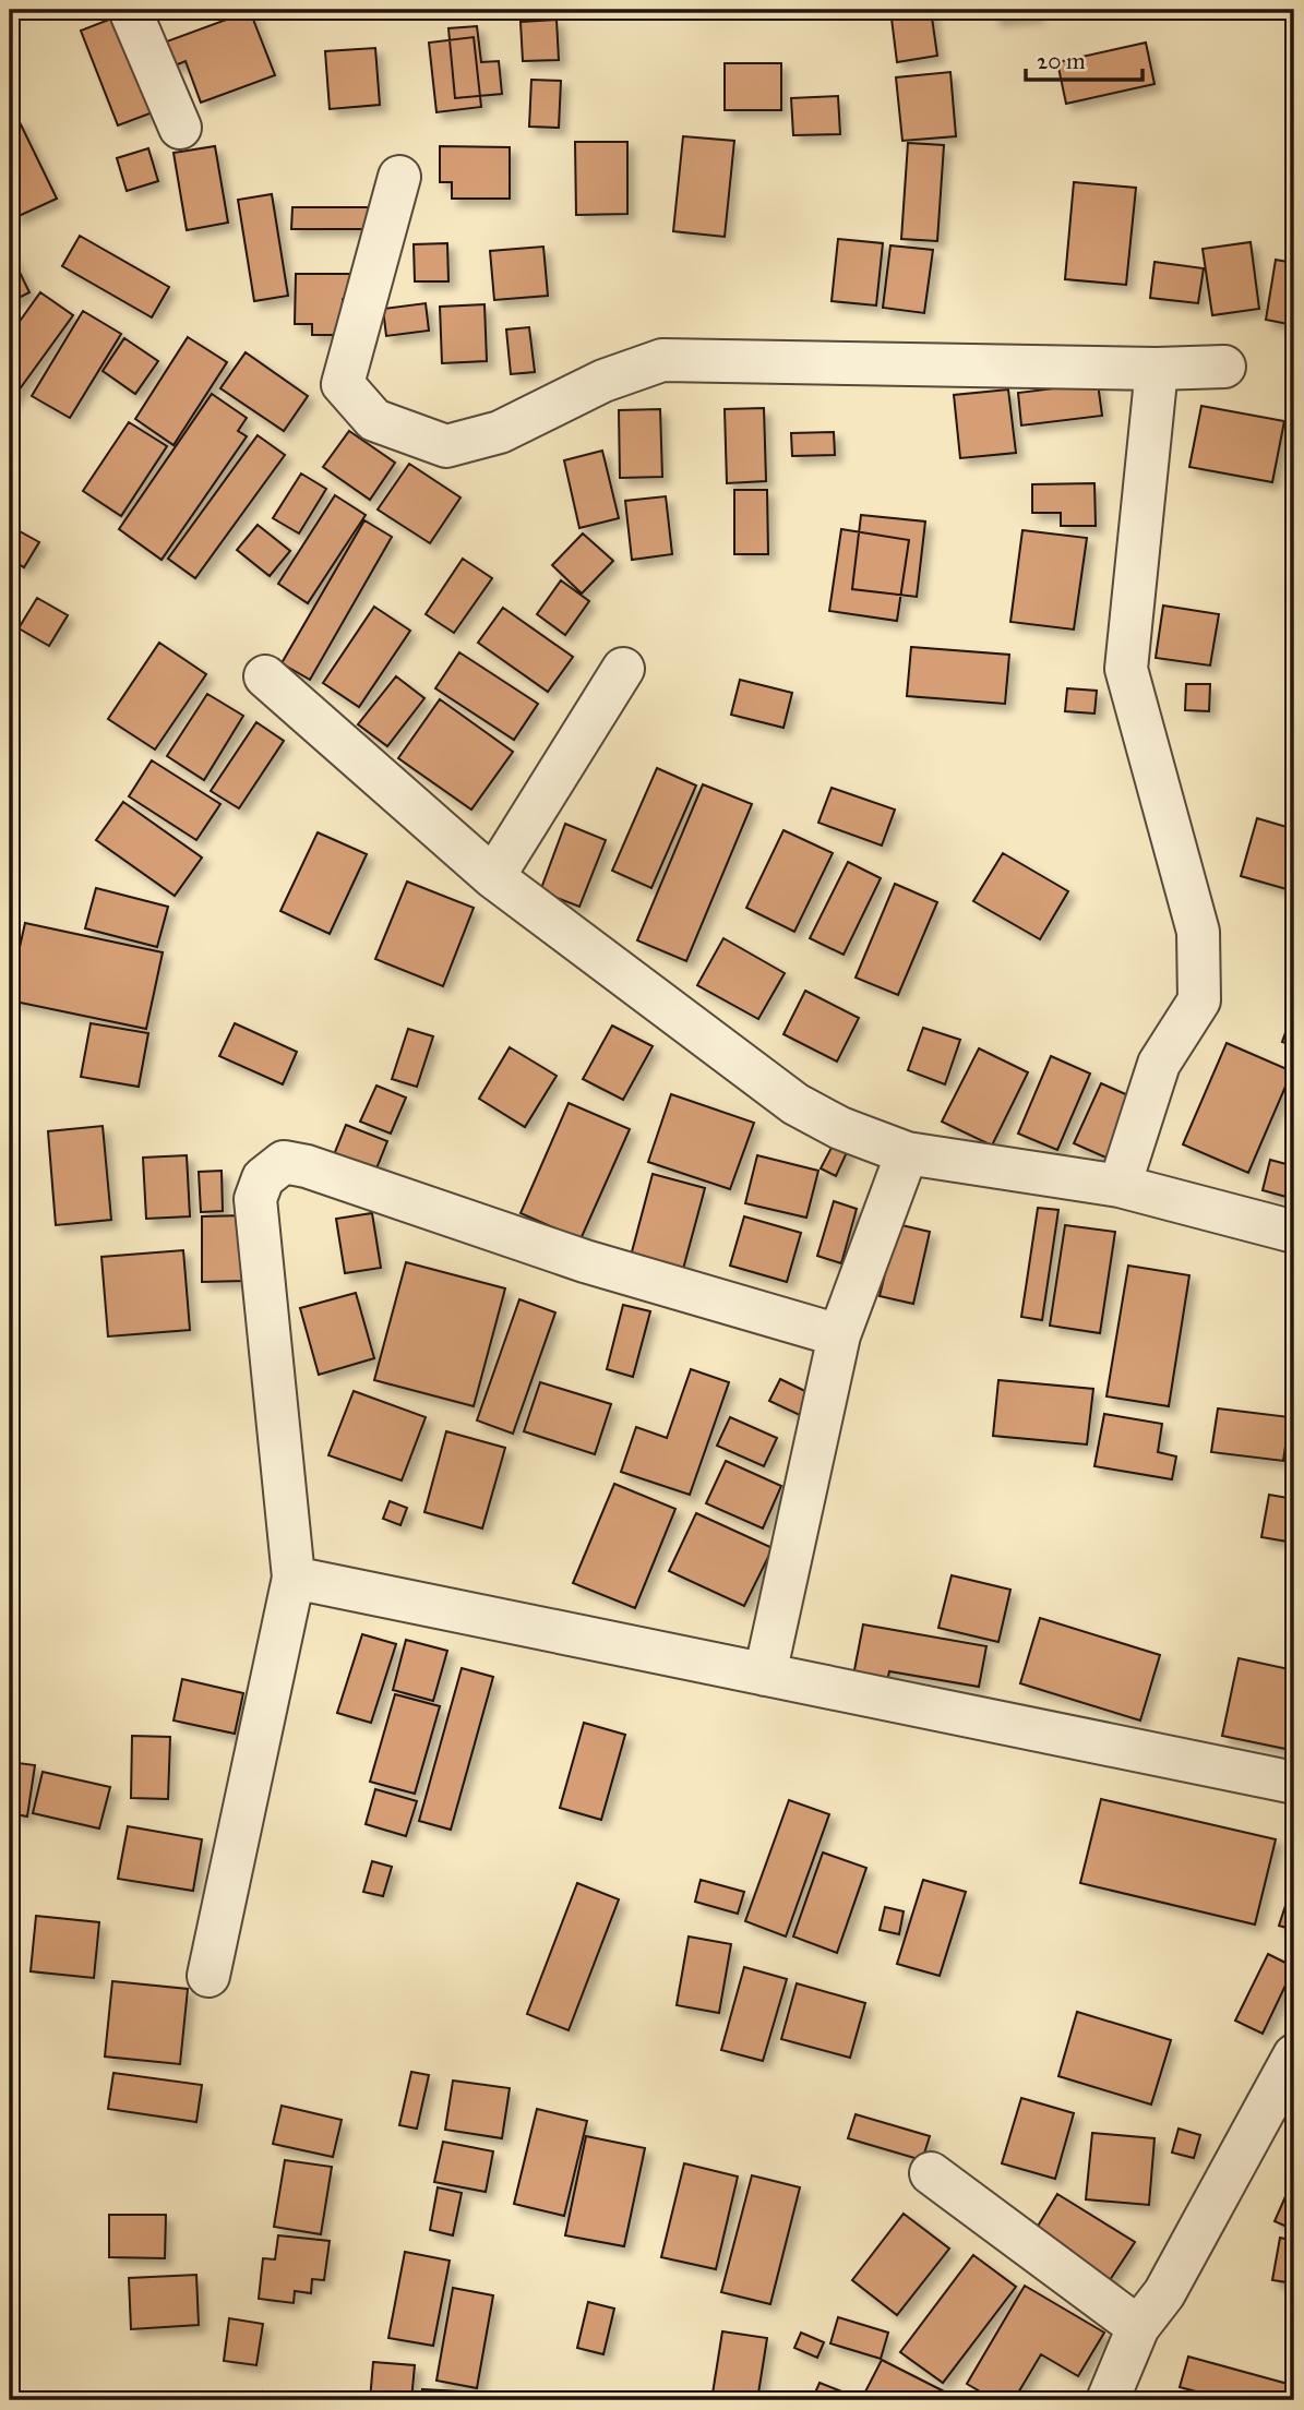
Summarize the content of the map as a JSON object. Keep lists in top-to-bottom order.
{
  "scale_bar": "20 m"
}
